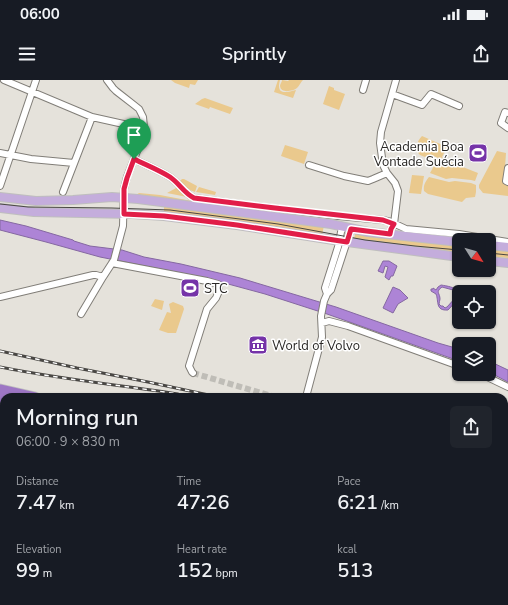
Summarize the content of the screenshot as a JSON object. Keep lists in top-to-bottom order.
{
  "places": {
    "sports": ["Academia Boa Vontade Suécia", "STC"],
    "museum": ["World of Volvo"]
  },
  "north": "bottom right",
  "page": {
    "status": "06:00",
    "header": "Sprintly",
    "heading": ["Morning run", "06:00 · 9 × 830 m"],
    "stats": [
      ["Distance", "7.47 km"],
      ["Time", "47:26"],
      ["Pace", "6:21 /km"],
      ["Elevation", "99 m"],
      ["Heart rate", "152 bpm"],
      ["kcal", "513"]
    ]
  }
}
